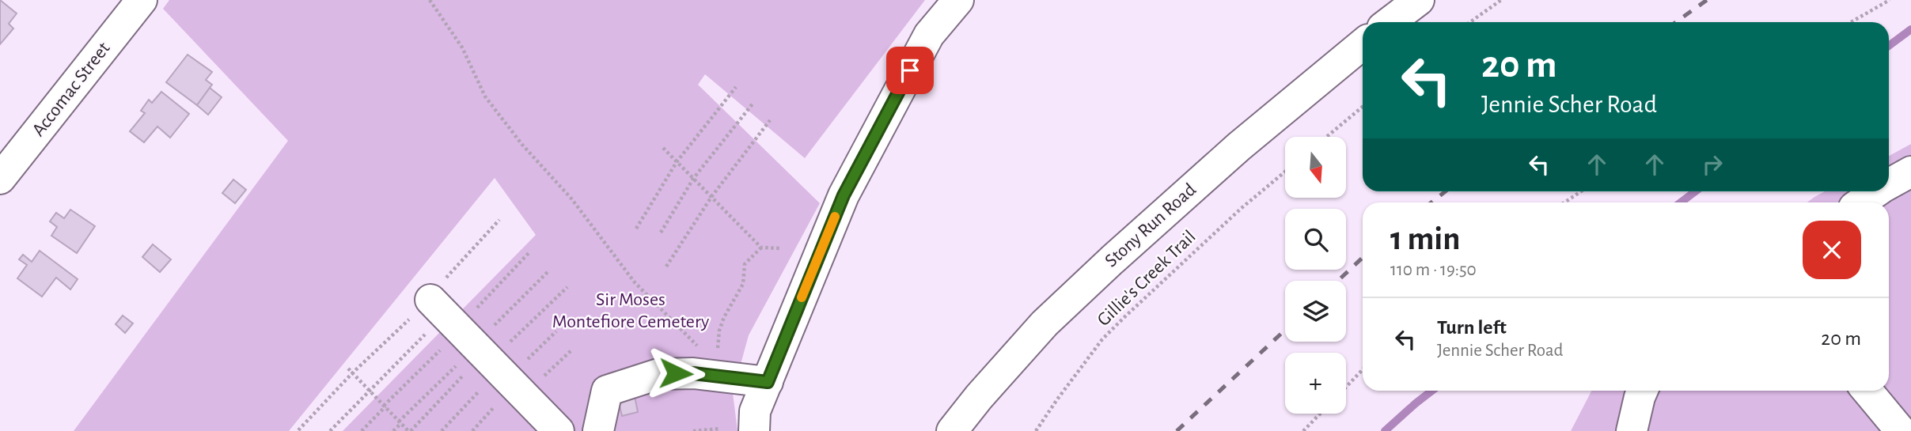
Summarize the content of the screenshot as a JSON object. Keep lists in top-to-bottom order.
{
  "streets": {
    "street": ["Accomac Street", "Stony Run Road"],
    "path": ["Gillie's Creek Trail"]
  },
  "parks": ["Sir Moses Montefiore Cemetery"],
  "north": "bottom",
  "page": {
    "turn": ["20 m", "Jennie Scher Road"],
    "map_buttons": "+",
    "heading": ["1 min", "110 m · 19:50"],
    "list": [
      {
        "name": "Turn left",
        "note": "Jennie Scher Road",
        "value": "20 m"
      }
    ]
  }
}
